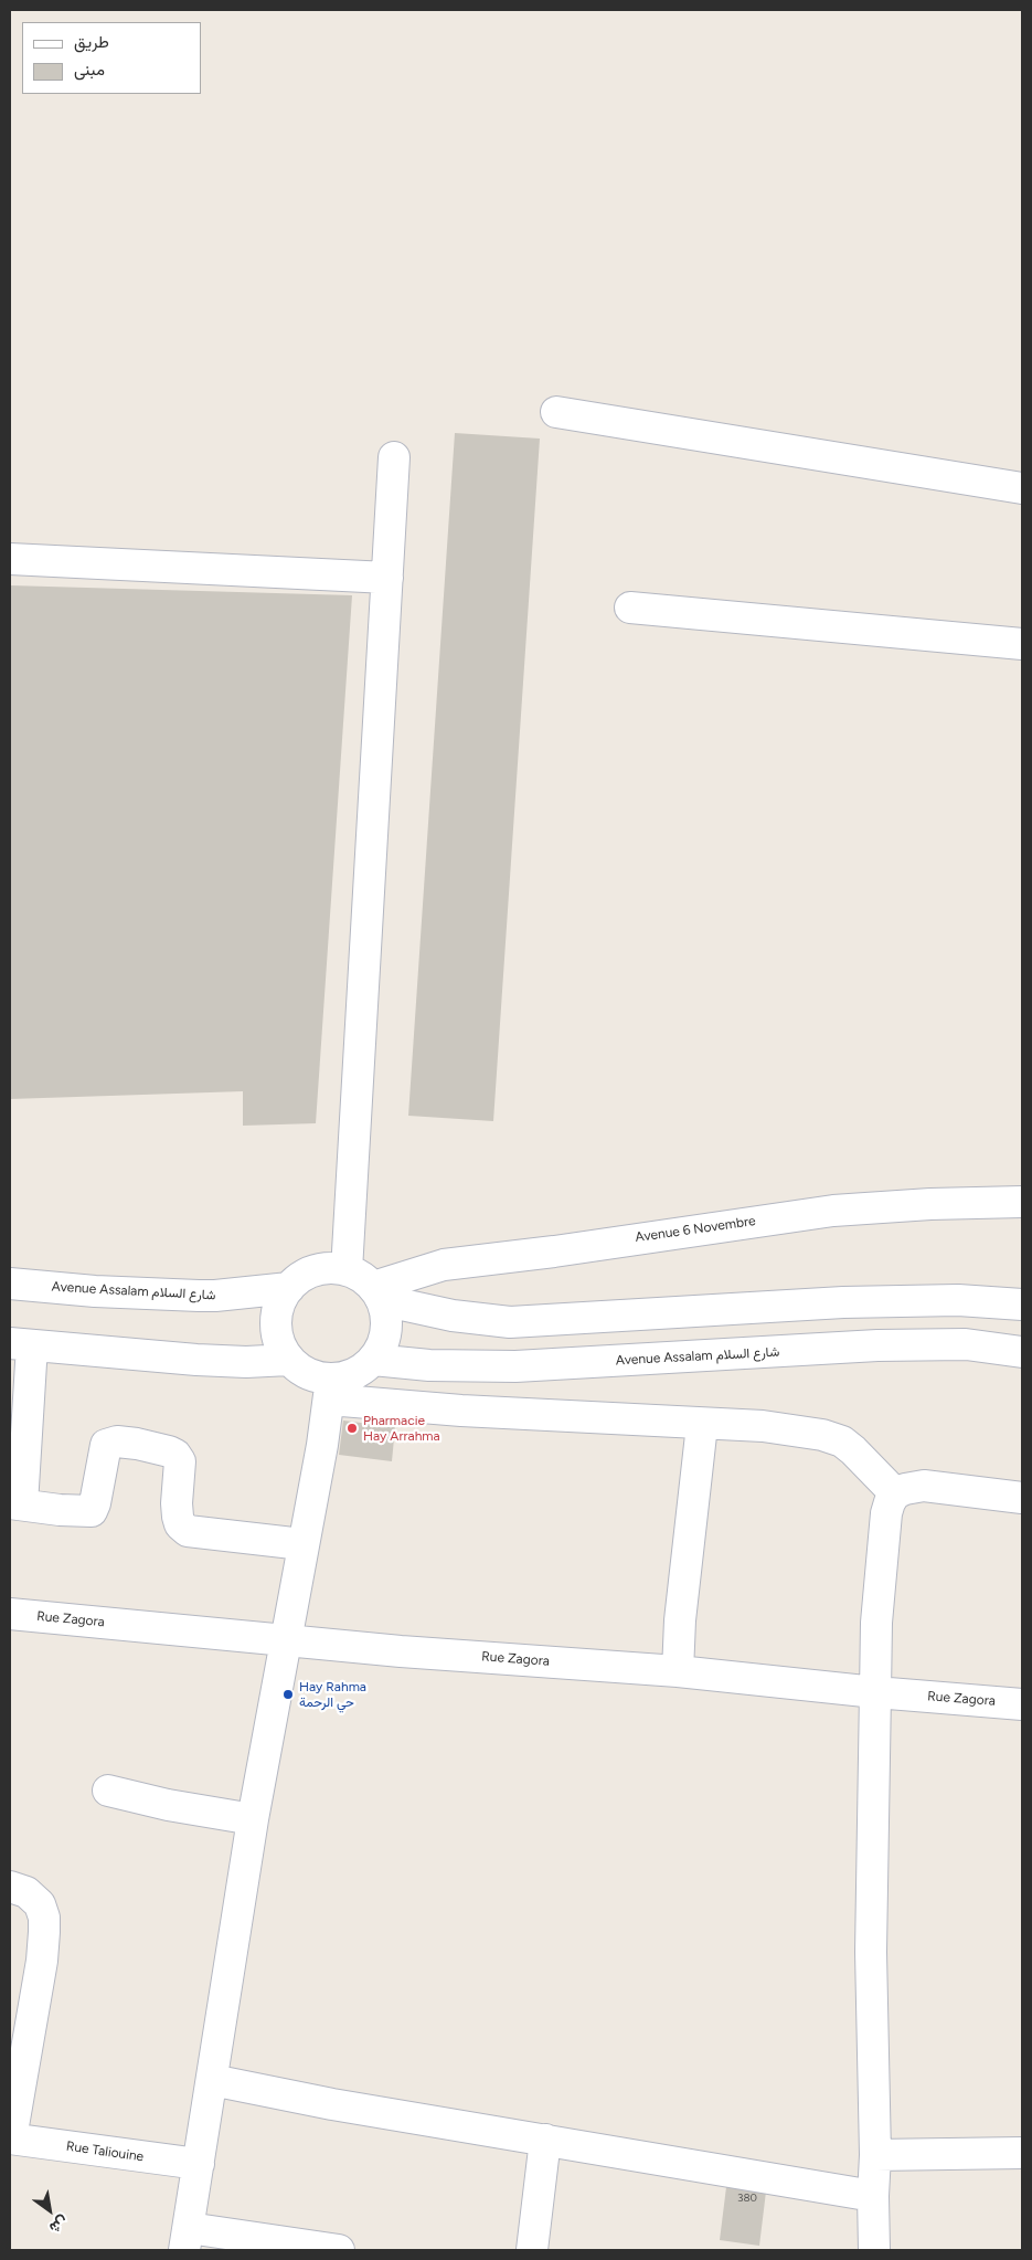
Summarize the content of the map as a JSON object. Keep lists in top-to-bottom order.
{
  "streets": {
    "street": [
      "Avenue 6 Novembre",
      "Avenue Assalam شارع السلام",
      "Rue Zagora",
      "Rue Taliouine"
    ]
  },
  "crossings": [
    ["Avenue 6 Novembre", "Avenue Assalam شارع السلام"]
  ],
  "places": ["Pharmacie Hay Arrahma", "Hay Rahma حي الرحمة"],
  "house_numbers": ["380"],
  "legend": ["طريق", "مبنى"],
  "north": "bottom right"
}
